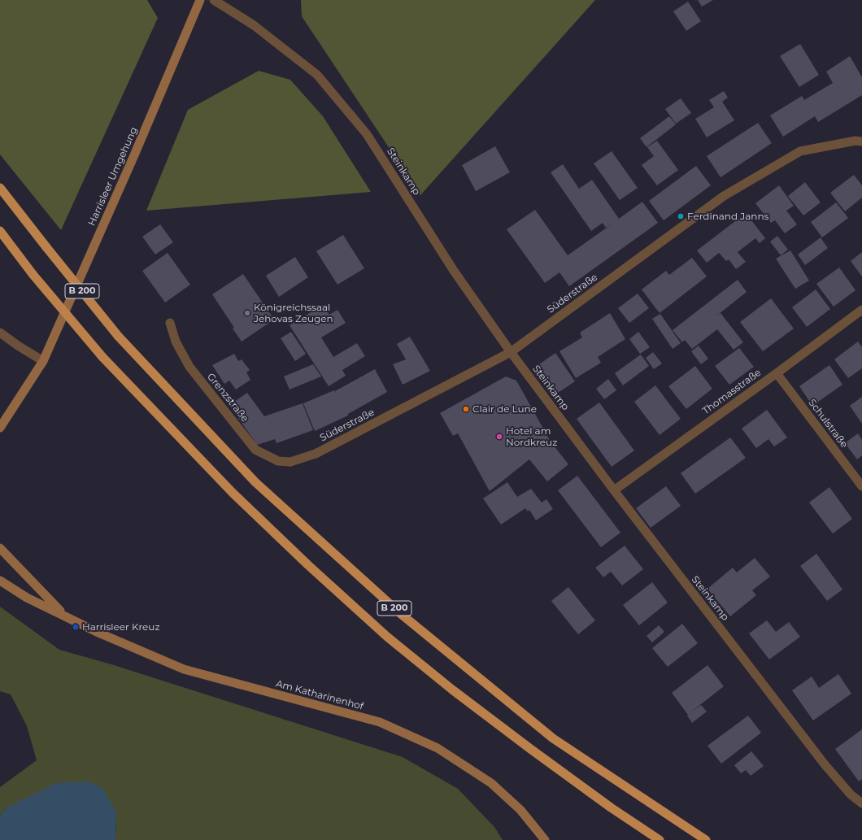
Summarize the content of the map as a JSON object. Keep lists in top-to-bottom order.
{
  "streets": {
    "highway": ["B 200"],
    "main road": ["Harrisleer Umgehung", "Am Katharinenhof"],
    "street": [
      "Steinkamp",
      "Süderstraße",
      "Thomasstraße",
      "Grenzstraße",
      "Schulstraße"
    ]
  },
  "crossings": [
    ["Steinkamp", "Süderstraße"],
    ["Steinkamp", "Thomasstraße"],
    ["Süderstraße", "Grenzstraße"],
    ["Thomasstraße", "Schulstraße"]
  ],
  "places": [
    "Ferdinand Janns",
    "Königreichssaal Jehovas Zeugen",
    "Clair de Lune",
    "Hotel am Nordkreuz",
    "Harrisleer Kreuz"
  ]
}
